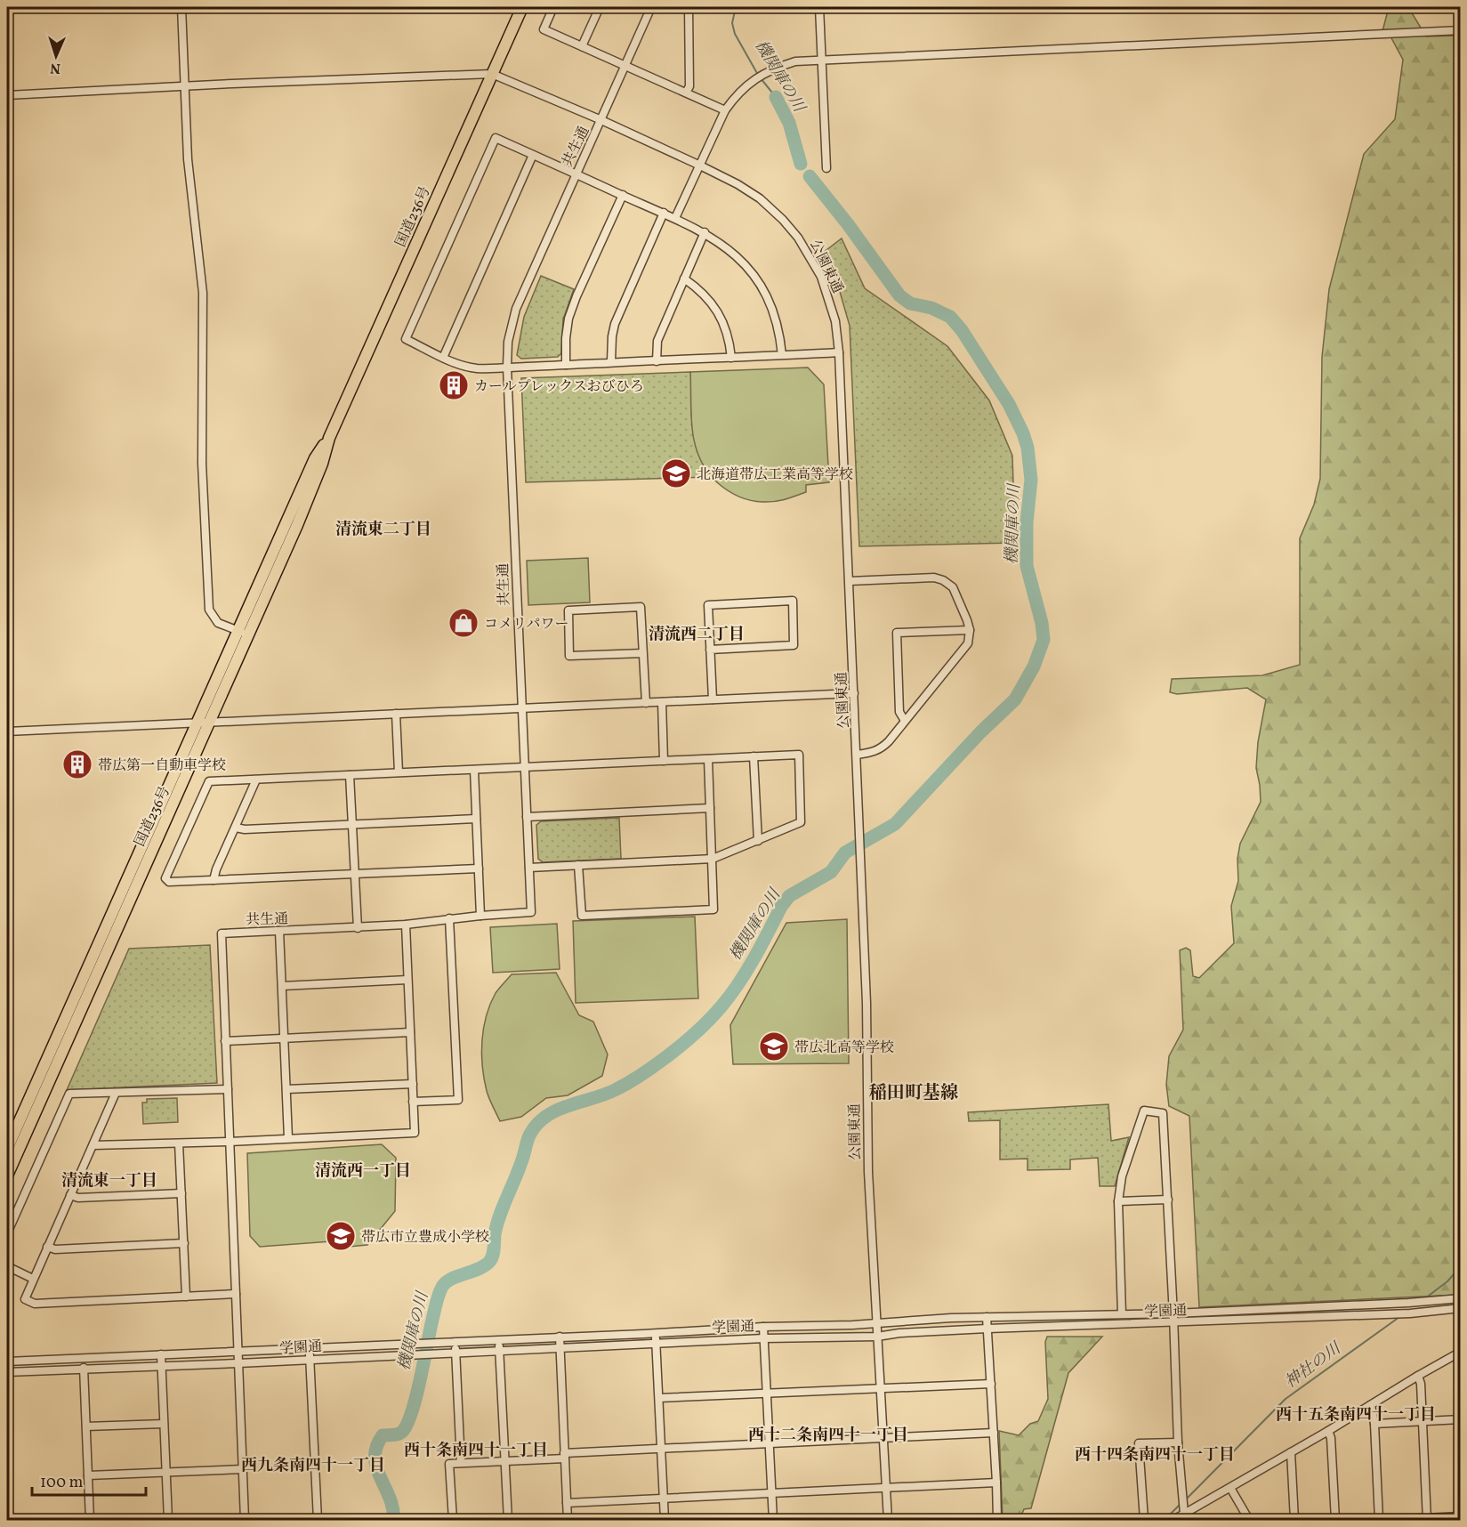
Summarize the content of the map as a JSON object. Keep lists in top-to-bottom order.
{
  "streets": {
    "highway": ["国道236号"],
    "street": ["共生通", "公園東通", "学園通"]
  },
  "crossings": [
    ["共生通", "公園東通"],
    ["国道236号", "公園東通"],
    ["公園東通", "学園通"]
  ],
  "districts": [
    "清流東二丁目",
    "清流西二丁目",
    "稲田町基線",
    "清流西一丁目",
    "清流東一丁目",
    "西十五条南四十一丁目",
    "西十二条南四十一丁目",
    "西十条南四十一丁目",
    "西十四条南四十一丁目",
    "西九条南四十一丁目"
  ],
  "water": ["機関庫の川", "神社の川"],
  "places": {
    "building": ["カールプレックスおびひろ", "帯広第一自動車学校"],
    "school or university": ["北海道帯広工業高等学校", "帯広北高等学校", "帯広市立豊成小学校"],
    "shop": ["コメリパワー"]
  },
  "scale_bar": "100 m",
  "north": "bottom"
}
